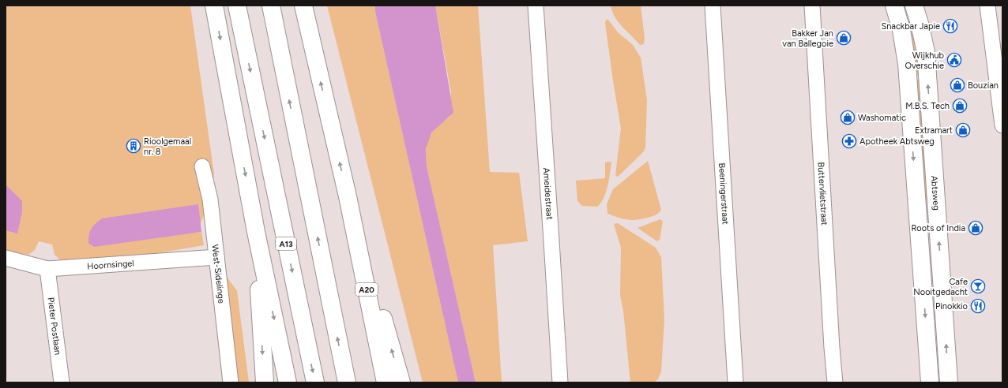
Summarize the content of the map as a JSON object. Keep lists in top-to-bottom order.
{
  "streets": {
    "main road": ["Abtsweg", "A13", "A20"],
    "street": [
      "Ameidestraat",
      "Beeningerstraat",
      "Buttervlietstraat",
      "Hoornsingel",
      "West-Sidelinge",
      "Pieter Postlaan"
    ]
  },
  "crossings": [
    ["Hoornsingel", "West-Sidelinge"],
    ["Hoornsingel", "Pieter Postlaan"]
  ],
  "places": {
    "restaurant": ["Snackbar Japie", "Pinokkio"],
    "shop": [
      "Bakker Jan van Ballegoie",
      "Bouzian",
      "M.B.S. Tech",
      "Washomatic",
      "Extramart",
      "Roots of India"
    ],
    "public building": ["Wijkhub Overschie"],
    "pharmacy": ["Apotheek Abtsweg"],
    "building": ["Rioolgemaal nr. 8"],
    "bar": ["Cafe Nooitgedacht"]
  }
}
